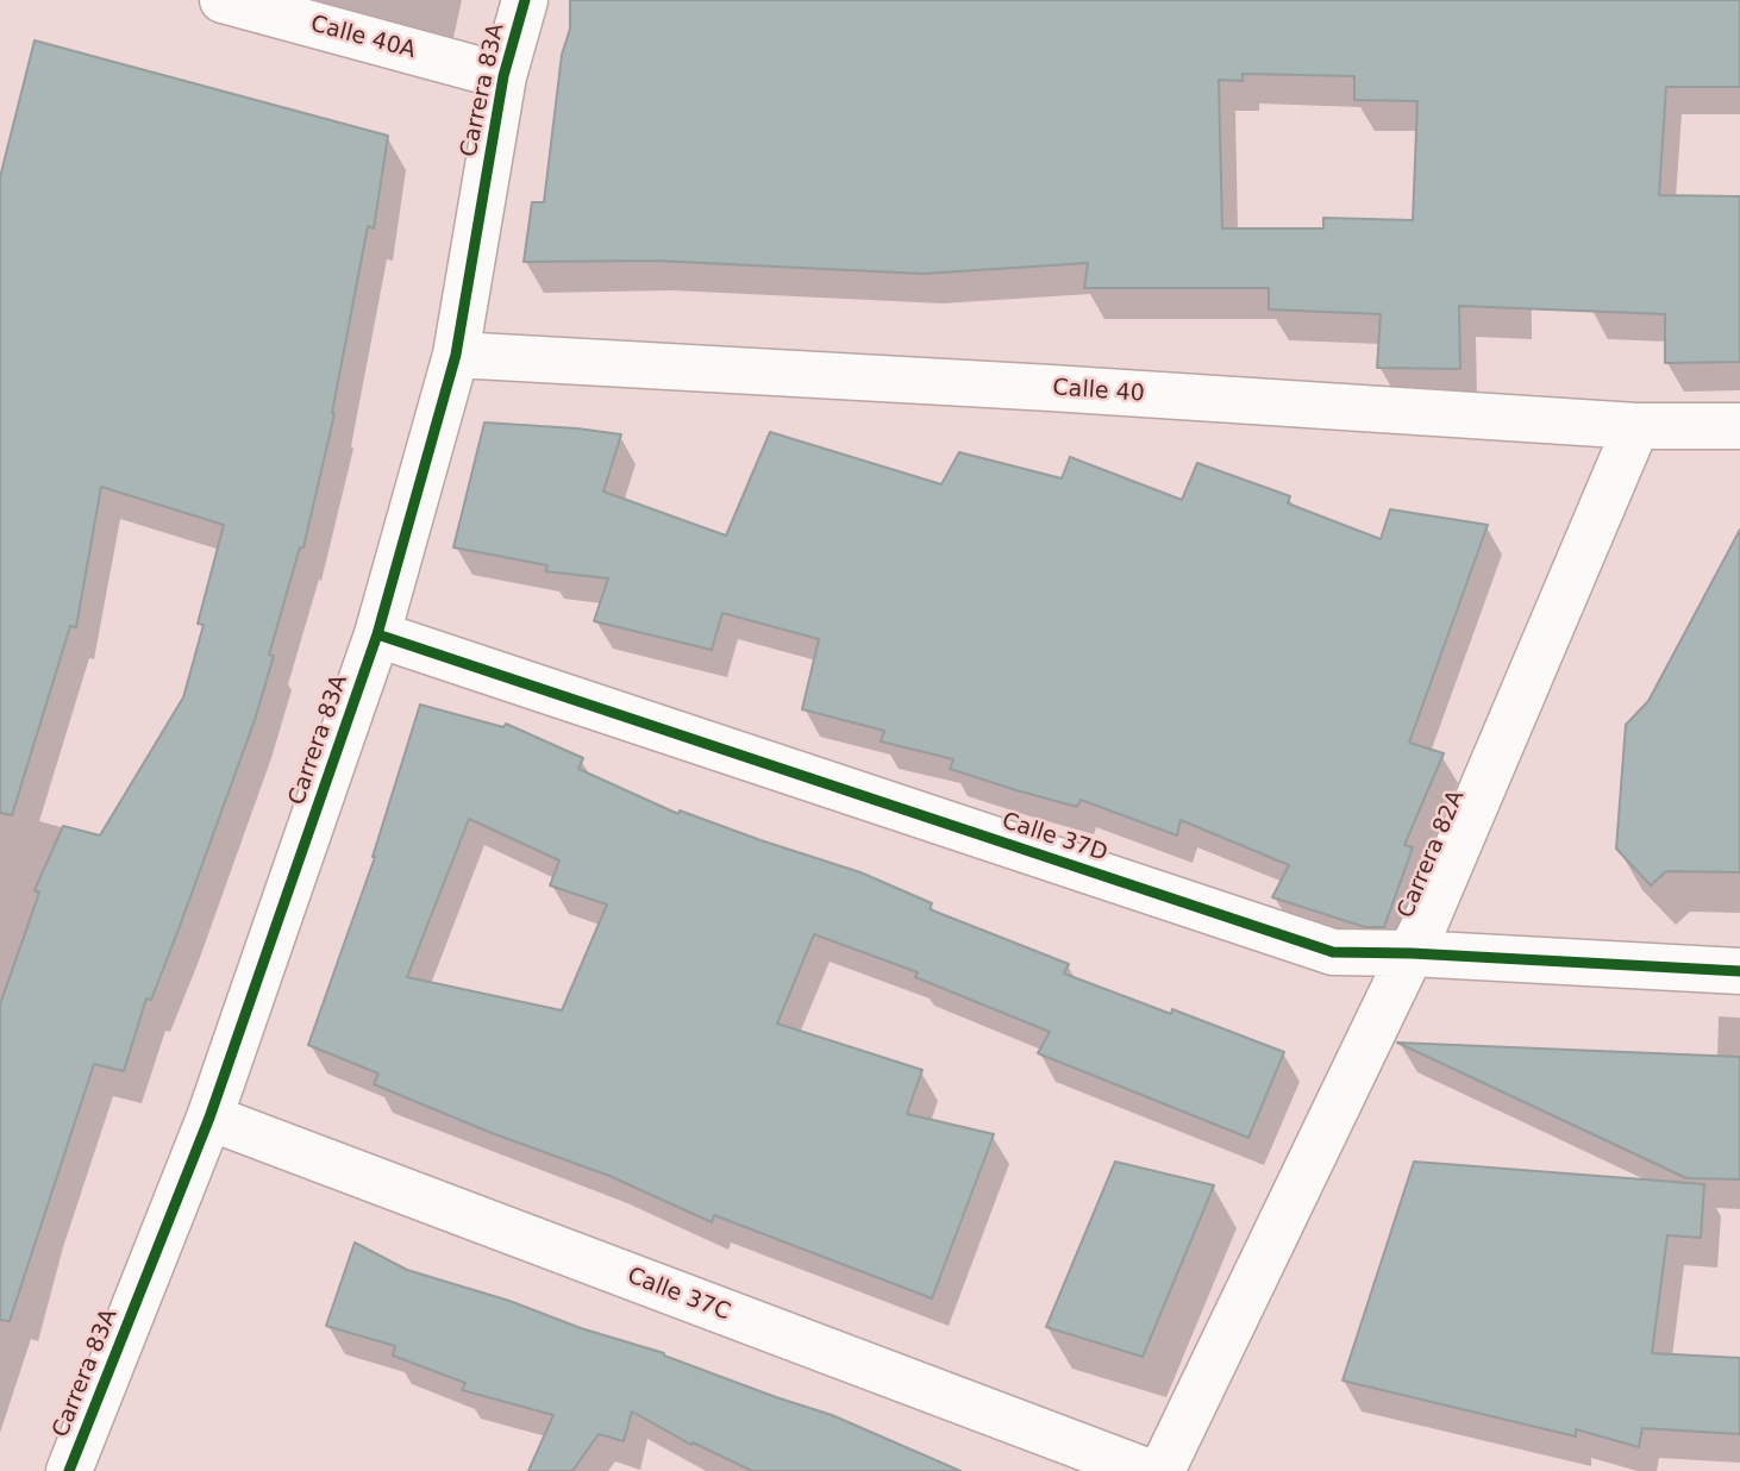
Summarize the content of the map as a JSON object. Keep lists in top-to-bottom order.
{
  "streets": {
    "street": [
      "Calle 40A",
      "Carrera 83A",
      "Calle 40",
      "Calle 37D",
      "Carrera 82A",
      "Calle 37C"
    ]
  },
  "crossings": [
    ["Calle 40A", "Carrera 83A"],
    ["Carrera 83A", "Calle 40"],
    ["Carrera 83A", "Calle 37D"],
    ["Carrera 83A", "Calle 37C"],
    ["Calle 40", "Carrera 82A"],
    ["Calle 37D", "Carrera 82A"]
  ]
}
